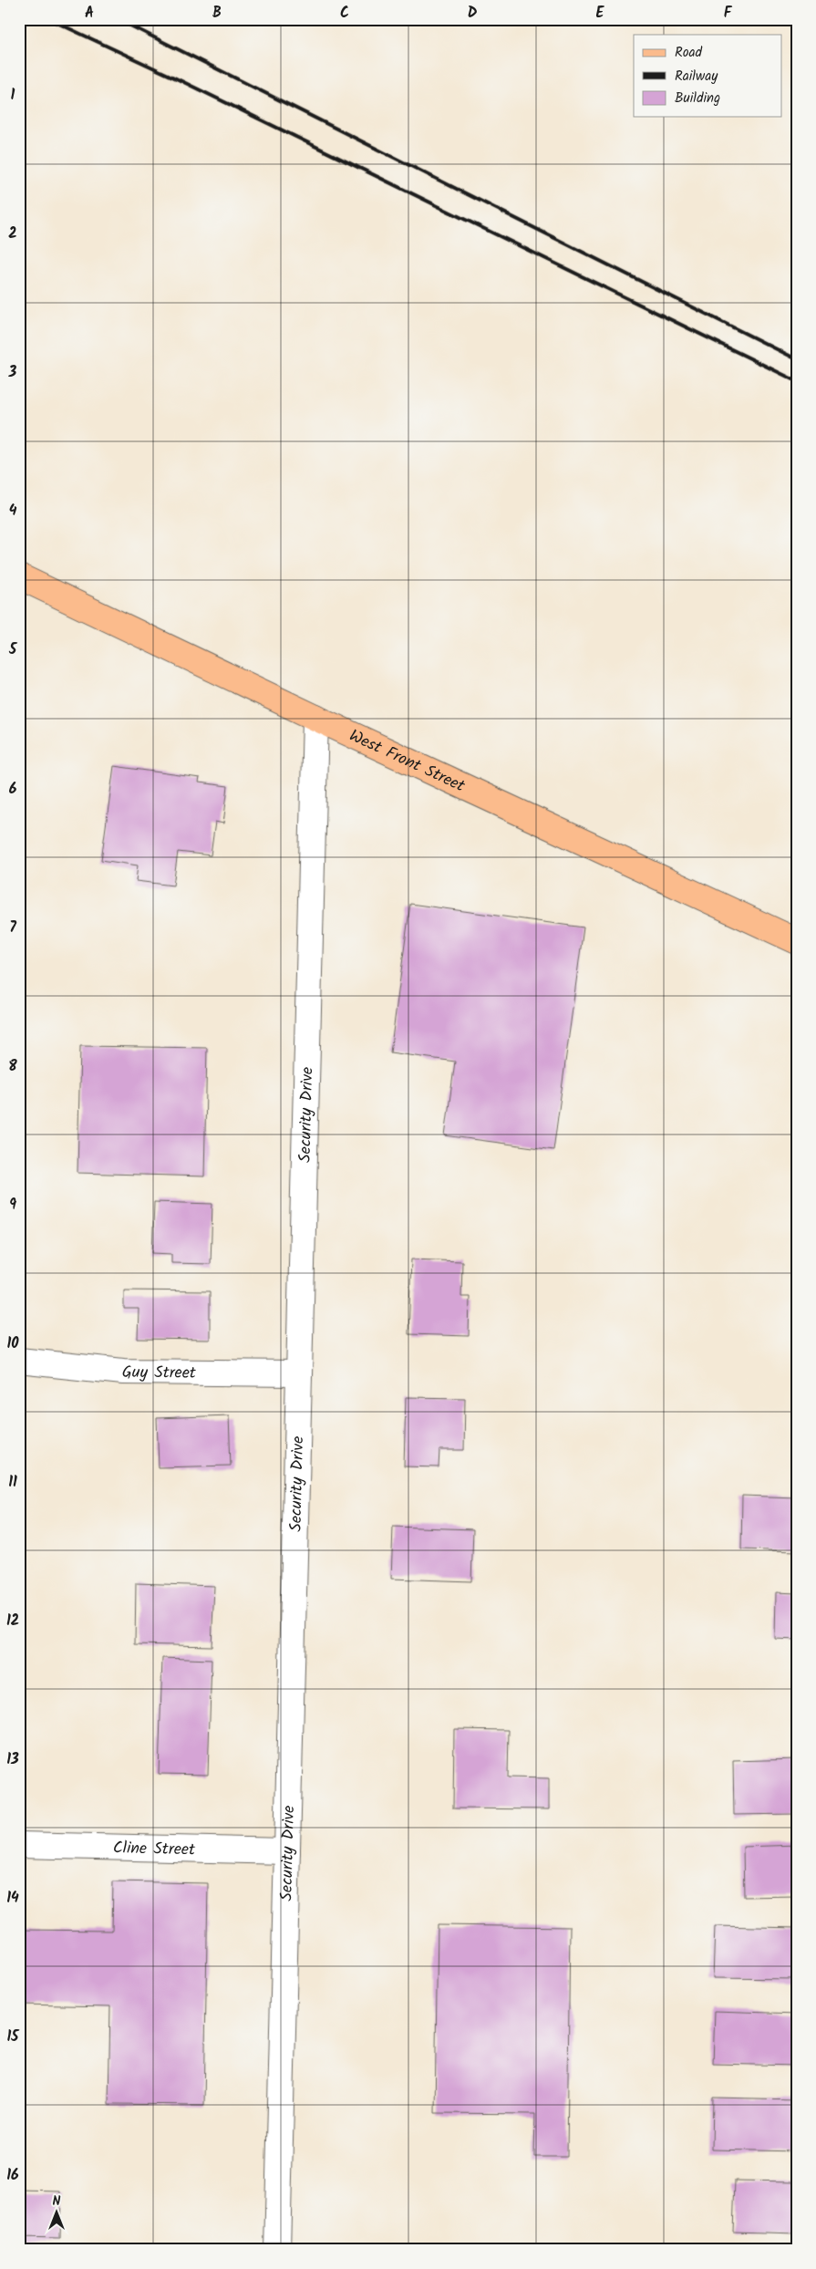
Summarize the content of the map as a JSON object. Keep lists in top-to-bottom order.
{
  "streets": {
    "main road": ["West Front Street"],
    "street": ["Security Drive", "Guy Street", "Cline Street"]
  },
  "crossings": [
    ["West Front Street", "Security Drive"],
    ["Security Drive", "Guy Street"],
    ["Security Drive", "Cline Street"]
  ],
  "legend": ["Road", "Railway", "Building"],
  "north": "top",
  "grid": {
    "columns": [
      "A",
      "B",
      "C",
      "D",
      "E",
      "F"
    ],
    "rows": [
      "1",
      "2",
      "3",
      "4",
      "5",
      "6",
      "7",
      "8",
      "9",
      "10",
      "11",
      "12",
      "13",
      "14",
      "15",
      "16"
    ]
  }
}
